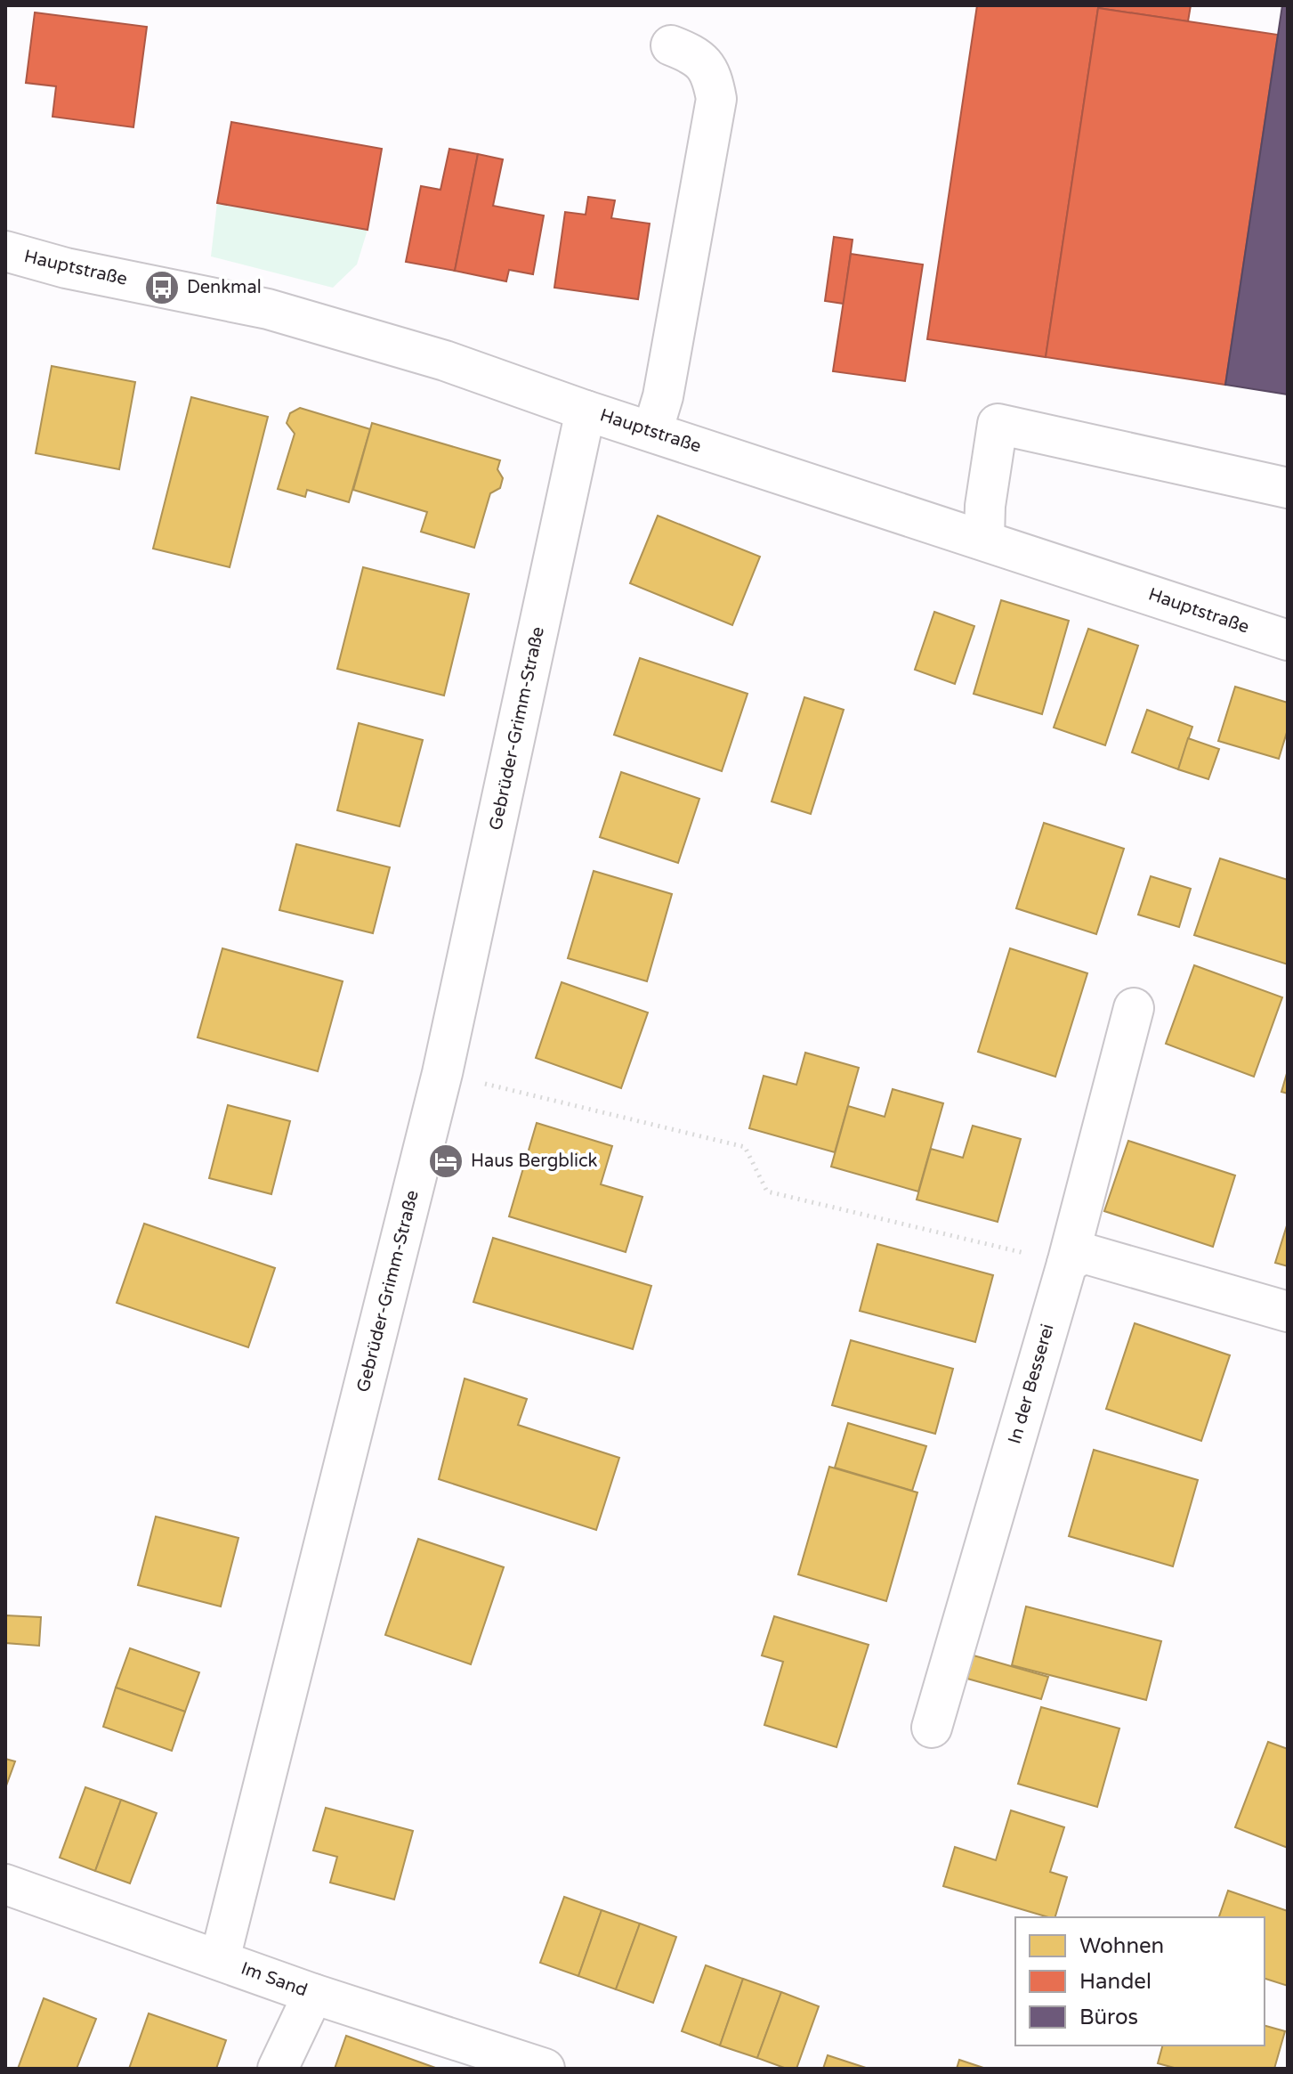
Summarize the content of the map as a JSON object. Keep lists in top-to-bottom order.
{
  "streets": {
    "street": [
      "Hauptstraße",
      "Gebrüder-Grimm-Straße",
      "In der Besserei",
      "Im Sand"
    ]
  },
  "crossings": [
    ["Hauptstraße", "Gebrüder-Grimm-Straße"],
    ["Gebrüder-Grimm-Straße", "Im Sand"]
  ],
  "places": {
    "bus stop": ["Denkmal"],
    "hotel": ["Haus Bergblick"]
  },
  "legend": ["Wohnen", "Handel", "Büros"]
}
